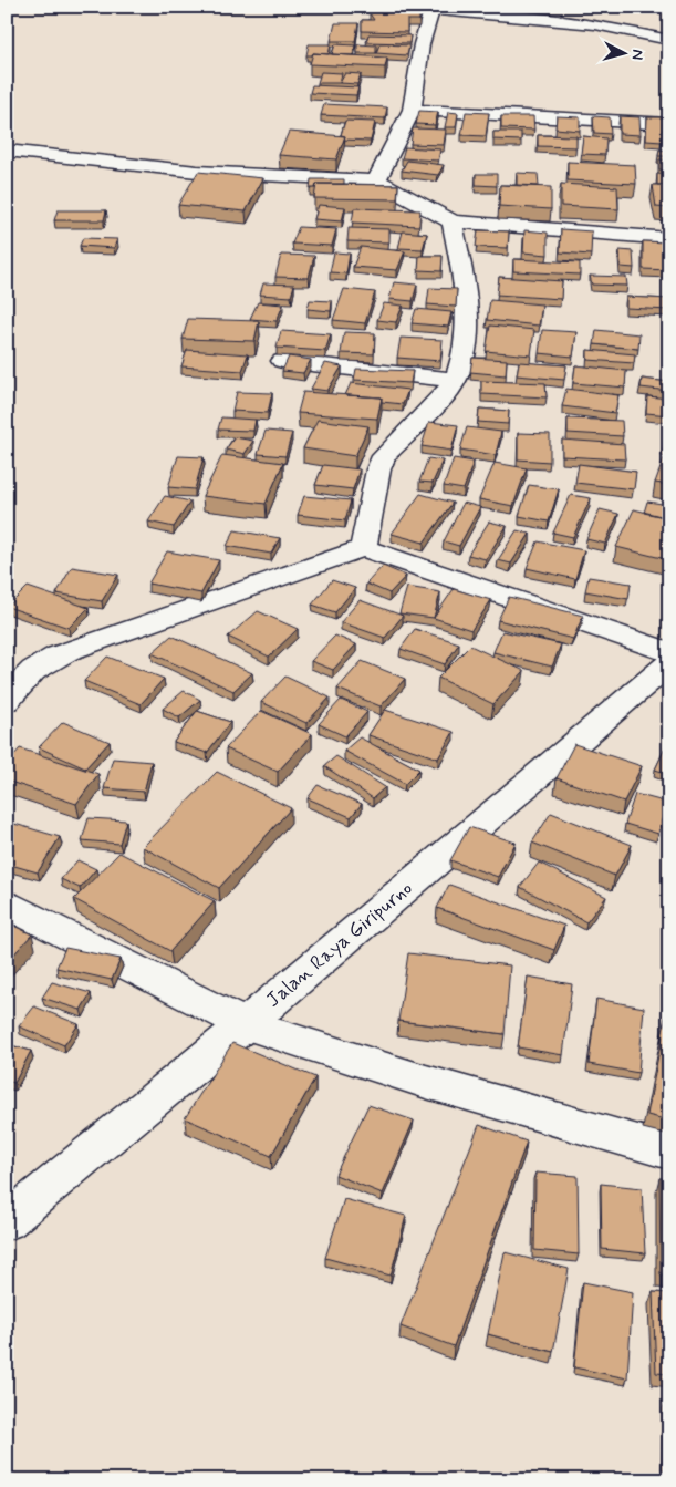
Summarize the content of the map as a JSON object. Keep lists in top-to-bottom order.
{
  "streets": {
    "street": ["Jalan Raya Giripurno"]
  },
  "north": "right"
}
